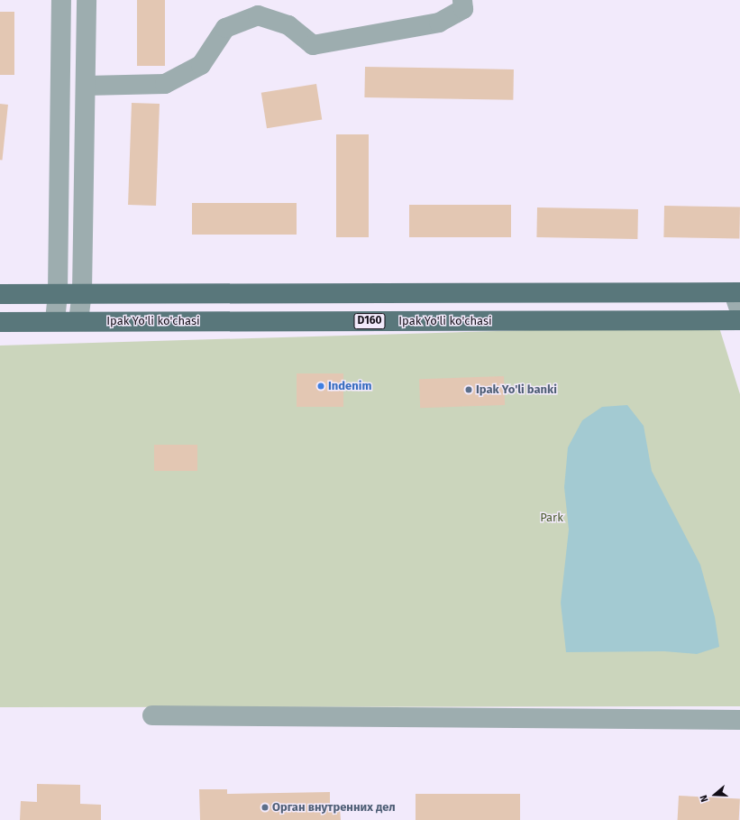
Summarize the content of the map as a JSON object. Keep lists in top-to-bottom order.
{
  "streets": {
    "main road": ["Ipak Yo'li ko'chasi", "D160"]
  },
  "parks": ["Park"],
  "places": ["Indenim", "Ipak Yo'li banki", "Орган внутренних дел"],
  "north": "left"
}
